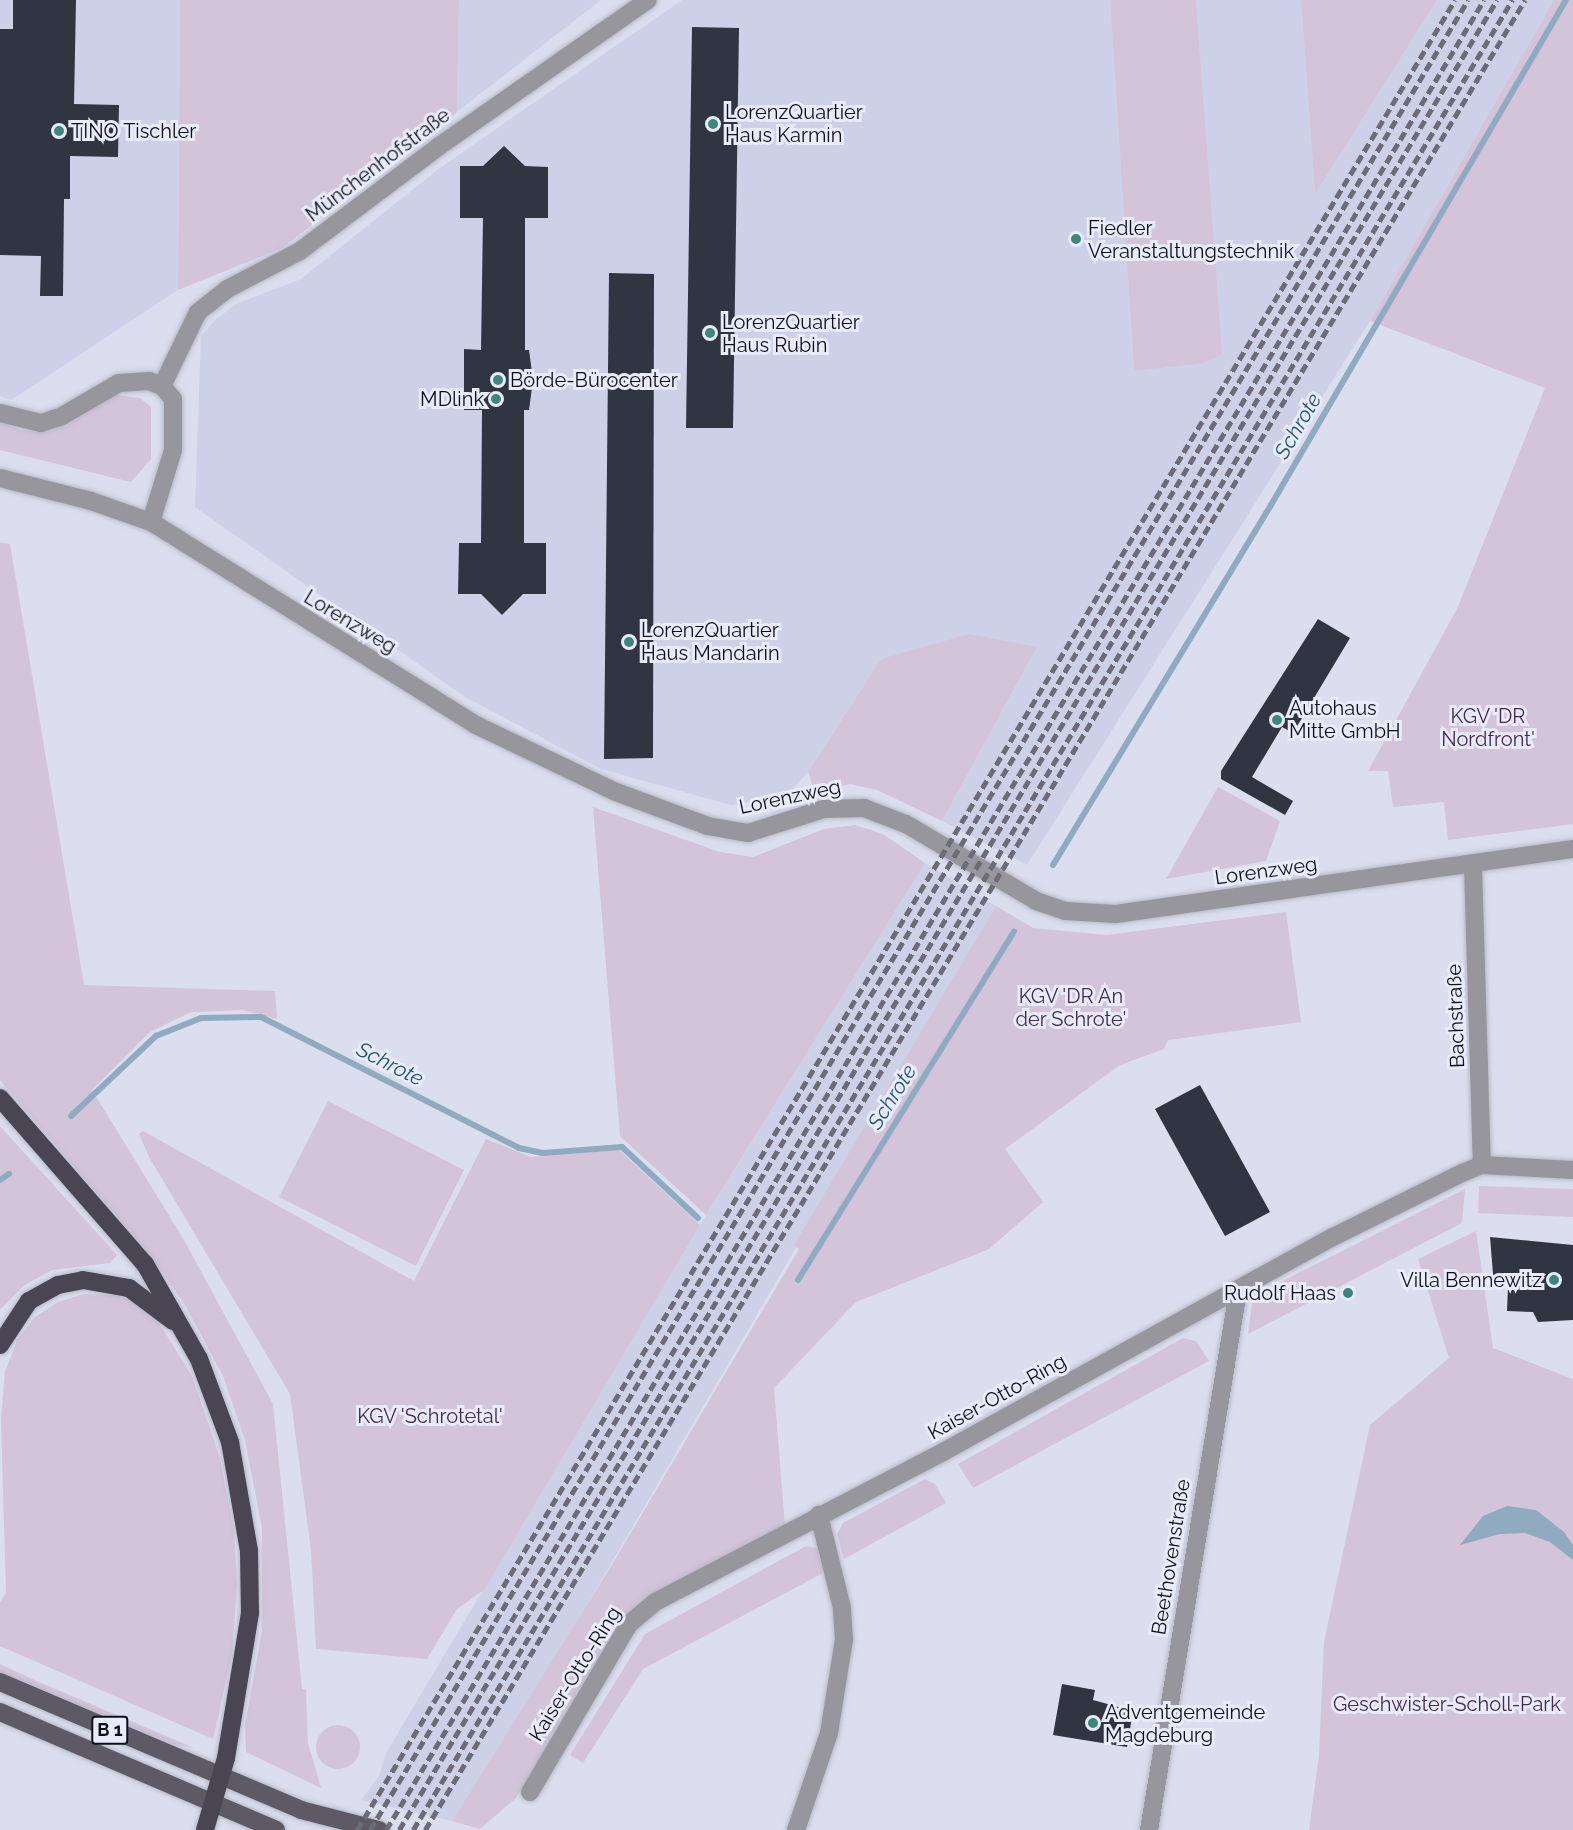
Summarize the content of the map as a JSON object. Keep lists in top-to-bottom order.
{
  "streets": {
    "main road": ["B 1"],
    "street": [
      "Münchenhofstraße",
      "Lorenzweg",
      "Bachstraße",
      "Kaiser-Otto-Ring",
      "Beethovenstraße"
    ]
  },
  "crossings": [
    ["Lorenzweg", "Bachstraße"],
    ["Bachstraße", "Kaiser-Otto-Ring"],
    ["Kaiser-Otto-Ring", "Beethovenstraße"]
  ],
  "water": ["Schrote"],
  "parks": [
    "KGV 'DR Nordfront'",
    "KGV 'DR An der Schrote'",
    "KGV 'Schrotetal'",
    "Geschwister-Scholl-Park"
  ],
  "places": [
    "LorenzQuartier Haus Karmin",
    "TINO Tischler",
    "Fiedler Veranstaltungstechnik",
    "LorenzQuartier Haus Rubin",
    "Börde-Bürocenter",
    "MDlink",
    "LorenzQuartier Haus Mandarin",
    "Autohaus Mitte GmbH",
    "Villa Bennewitz",
    "Rudolf Haas",
    "Adventgemeinde Magdeburg"
  ]
}
